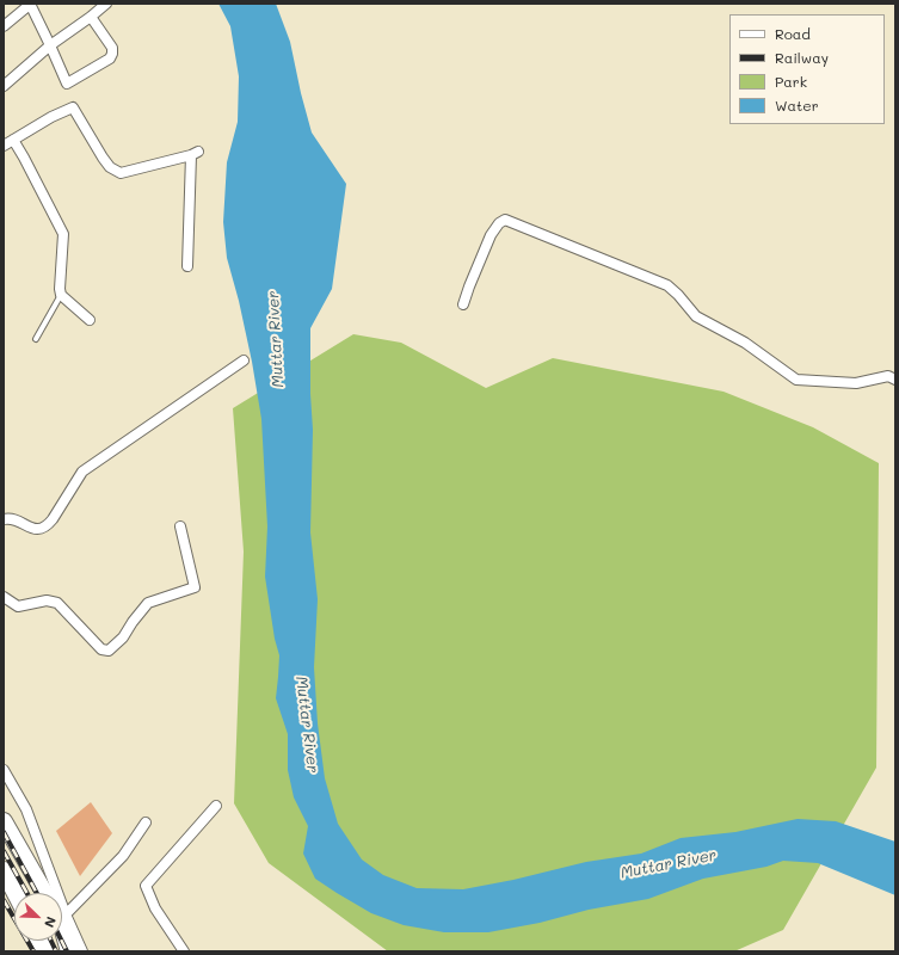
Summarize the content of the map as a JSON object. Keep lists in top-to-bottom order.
{
  "water": ["Muttar River"],
  "legend": [
    "Road",
    "Railway",
    "Park",
    "Water"
  ],
  "north": "bottom right"
}
